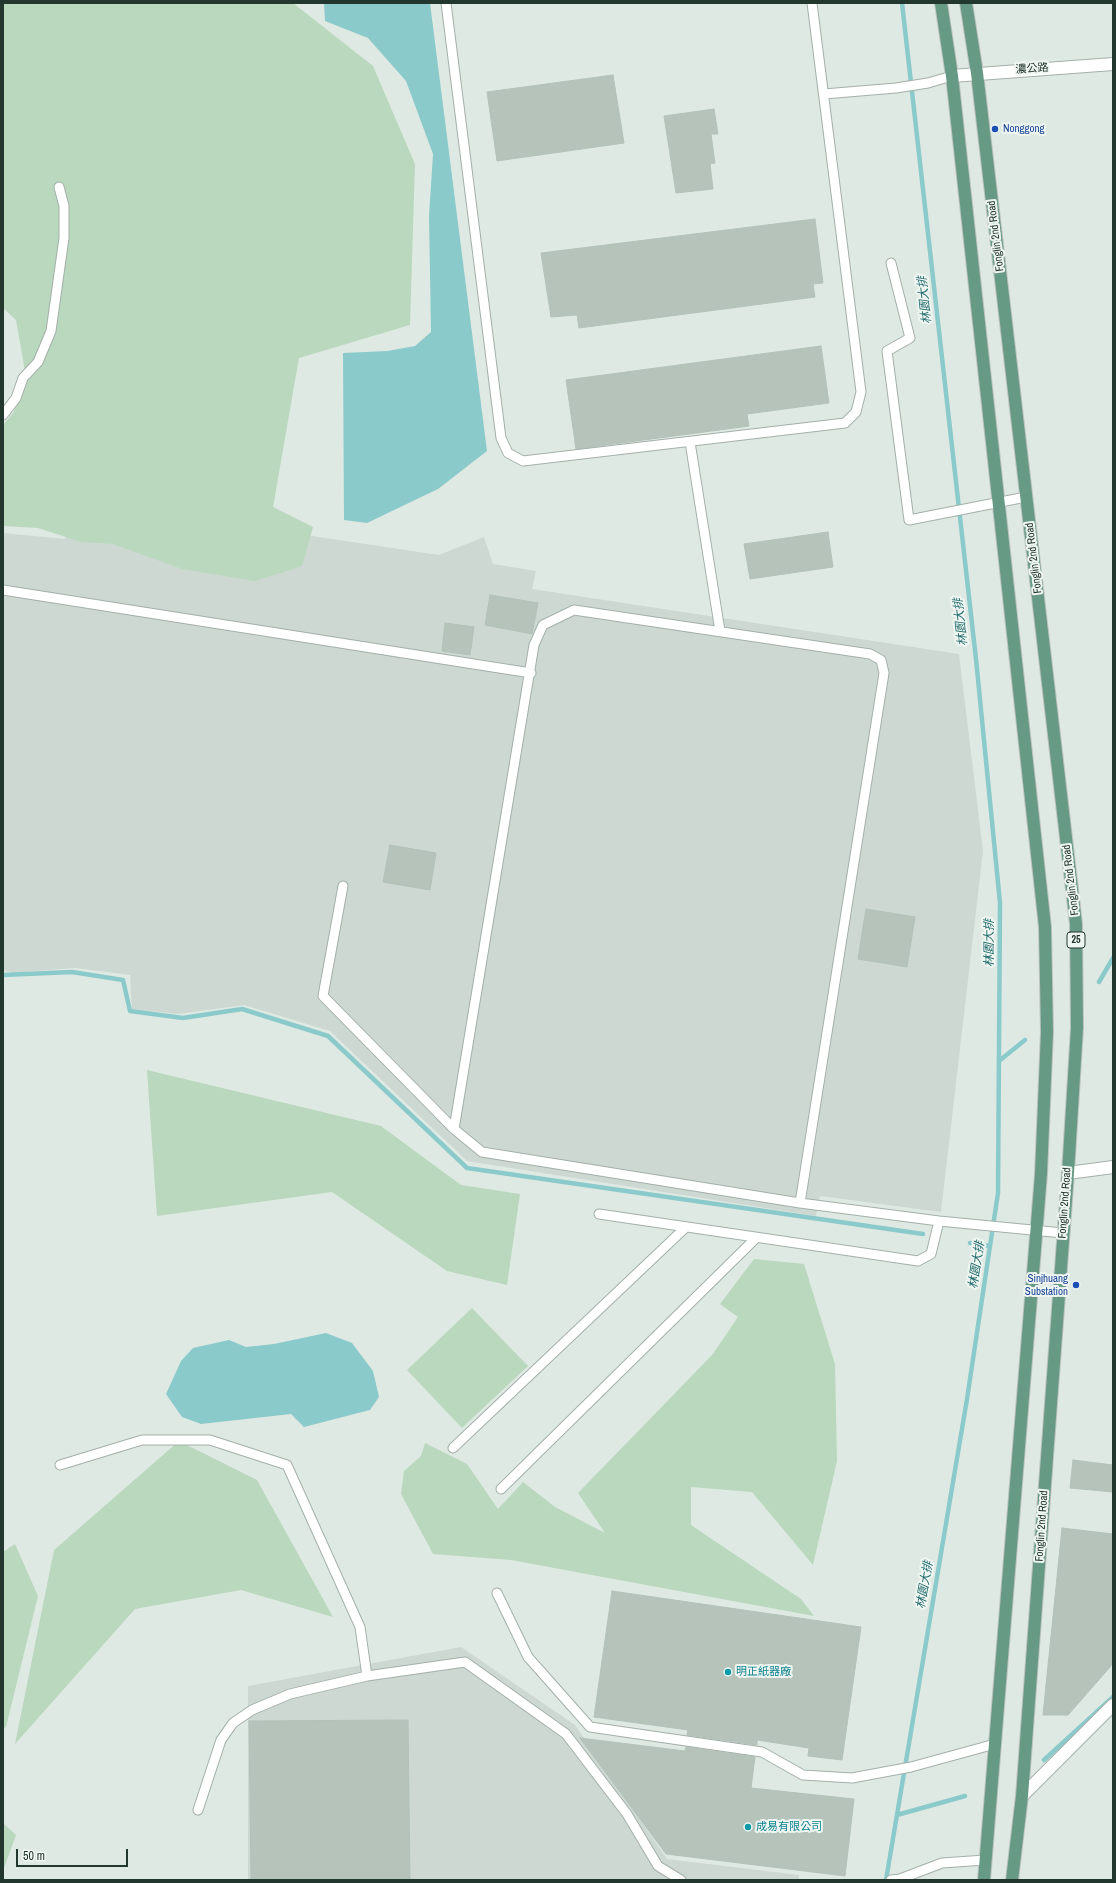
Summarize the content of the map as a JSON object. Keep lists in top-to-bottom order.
{
  "streets": {
    "main road": ["Fonglin 2nd Road", "25"],
    "street": ["濃公路"]
  },
  "crossings": [
    ["濃公路", "Fonglin 2nd Road"]
  ],
  "water": ["林園大排"],
  "places": [
    "Nonggong",
    "Sinjhuang Substation",
    "明正紙器廠",
    "成易有限公司"
  ],
  "scale_bar": "50 m"
}
